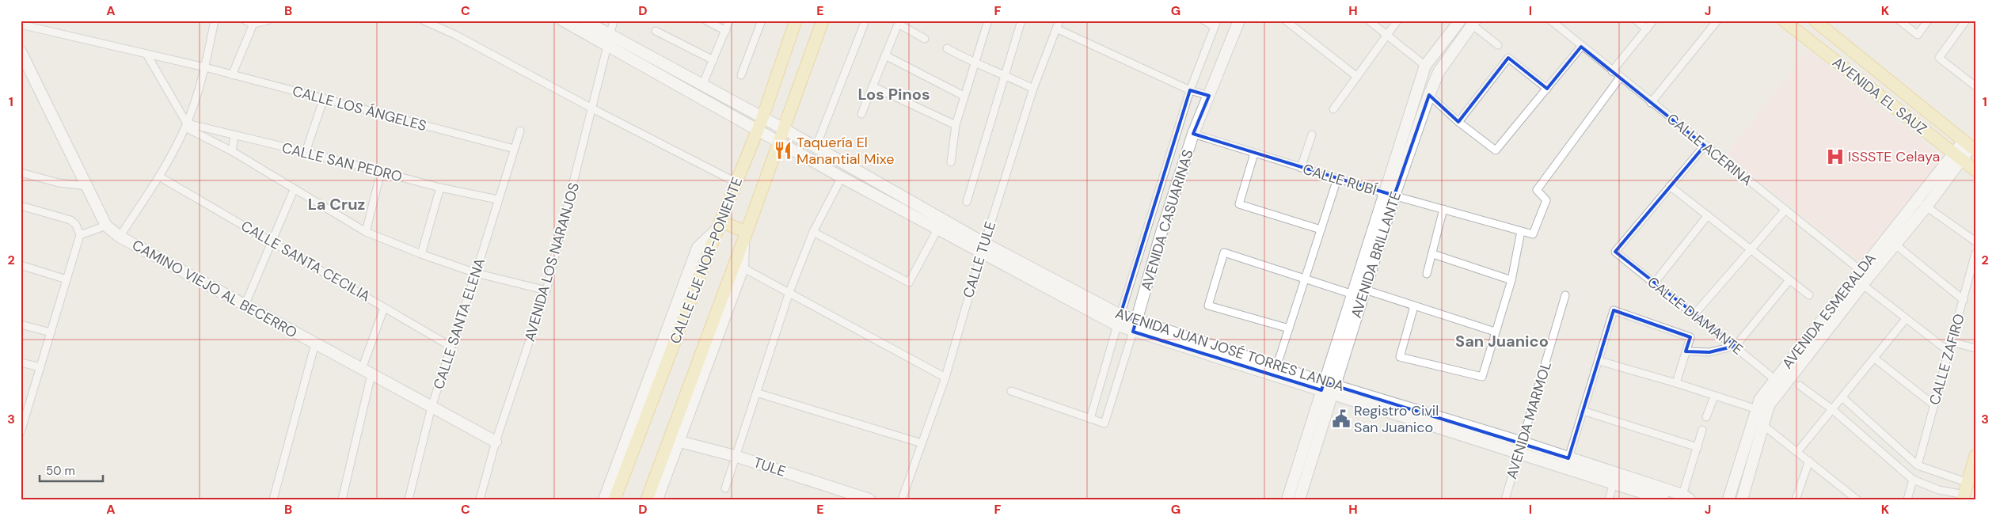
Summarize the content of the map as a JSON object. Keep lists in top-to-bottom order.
{
  "streets": {
    "main road": [
      "AVENIDA EL SAUZ",
      "AVENIDA CASUARINAS",
      "AVENIDA BRILLANTE",
      "CALLE EJE NOR-PONIENTE",
      "CAMINO VIEJO AL BECERRO",
      "AVENIDA ESMERALDA",
      "AVENIDA JUAN JOSÉ TORRES LANDA",
      "TULE"
    ],
    "street": [
      "CALLE LOS ÁNGELES",
      "CALLE ACERINA",
      "CALLE SAN PEDRO",
      "CALLE RUBÍ",
      "CALLE TULE",
      "CALLE SANTA CECILIA",
      "AVENIDA LOS NARANJOS",
      "CALLE DIAMANTE",
      "CALLE SANTA ELENA",
      "CALLE ZAFIRO",
      "AVENIDA MARMOL"
    ]
  },
  "crossings": [
    ["AVENIDA EL SAUZ", "AVENIDA ESMERALDA"],
    ["CALLE LOS ÁNGELES", "CALLE SANTA ELENA"],
    ["CALLE ACERINA", "CALLE RUBÍ"],
    ["CALLE ACERINA", "AVENIDA ESMERALDA"],
    ["CALLE ACERINA", "CALLE ZAFIRO"],
    ["CALLE SAN PEDRO", "CALLE SANTA ELENA"],
    ["CALLE RUBÍ", "AVENIDA CASUARINAS"],
    ["CALLE RUBÍ", "AVENIDA BRILLANTE"],
    ["AVENIDA CASUARINAS", "AVENIDA JUAN JOSÉ TORRES LANDA"],
    ["AVENIDA BRILLANTE", "AVENIDA JUAN JOSÉ TORRES LANDA"],
    ["CALLE TULE", "AVENIDA JUAN JOSÉ TORRES LANDA"],
    ["CALLE EJE NOR-PONIENTE", "AVENIDA JUAN JOSÉ TORRES LANDA"],
    ["CALLE EJE NOR-PONIENTE", "TULE"],
    ["CALLE SANTA CECILIA", "CALLE SANTA ELENA"],
    ["AVENIDA LOS NARANJOS", "CAMINO VIEJO AL BECERRO"],
    ["AVENIDA LOS NARANJOS", "AVENIDA JUAN JOSÉ TORRES LANDA"],
    ["CAMINO VIEJO AL BECERRO", "CALLE SANTA ELENA"],
    ["AVENIDA ESMERALDA", "CALLE DIAMANTE"],
    ["AVENIDA JUAN JOSÉ TORRES LANDA", "AVENIDA MARMOL"]
  ],
  "districts": ["Los Pinos", "La Cruz", "San Juanico"],
  "places": {
    "restaurant": ["Taquería El Manantial Mixe"],
    "hospital": ["ISSSTE Celaya"],
    "public building": ["Registro Civil San Juanico"]
  },
  "scale_bar": "50 m",
  "grid": {
    "columns": [
      "A",
      "B",
      "C",
      "D",
      "E",
      "F",
      "G",
      "H",
      "I",
      "J",
      "K"
    ],
    "rows": ["1", "2", "3"]
  }
}
